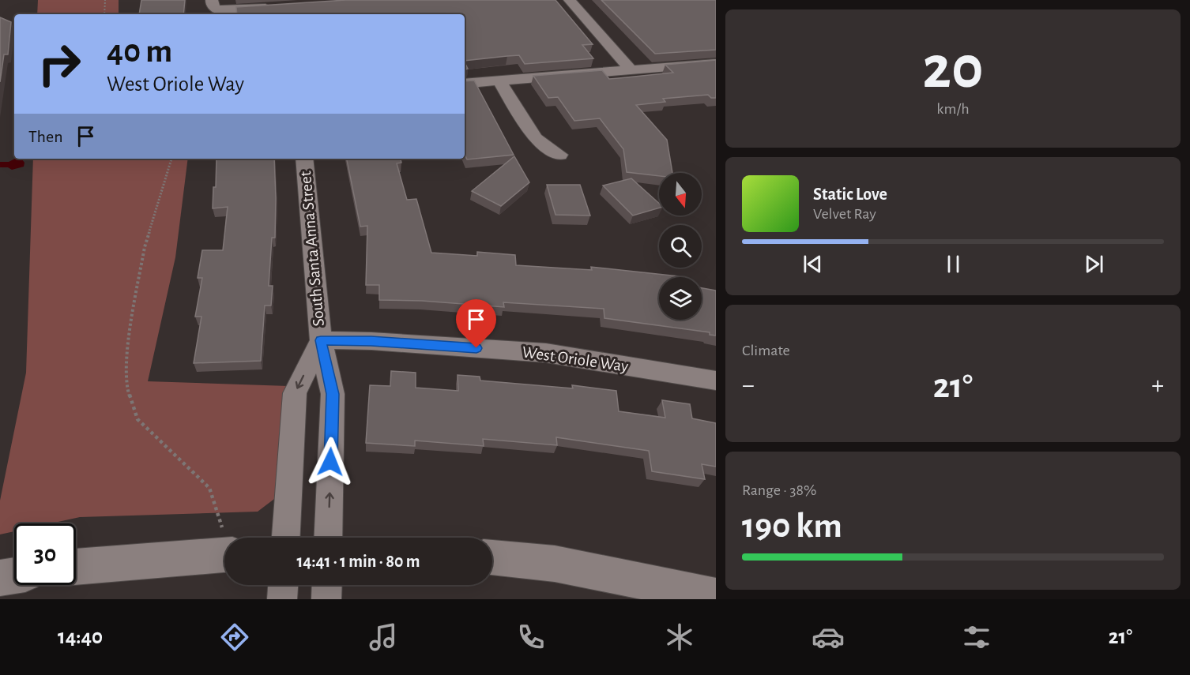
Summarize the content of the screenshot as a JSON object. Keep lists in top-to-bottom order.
{
  "streets": {
    "street": ["South Santa Anna Street", "West Oriole Way"]
  },
  "crossings": [
    ["South Santa Anna Street", "West Oriole Way"]
  ],
  "north": "bottom",
  "page": {
    "tile": [
      ["20", "km/h"],
      "Climate",
      ["Range · 38%", "190 km"]
    ],
    "turn": ["40 m", "West Oriole Way"],
    "then": "Then",
    "song": ["Static Love", "Velvet Ray"],
    "heat": ["−", "21°", "+"],
    "limit": "30",
    "trip": "14:41 · 1 min · 80 m",
    "tabs": ["14:40", "21°"]
  }
}
